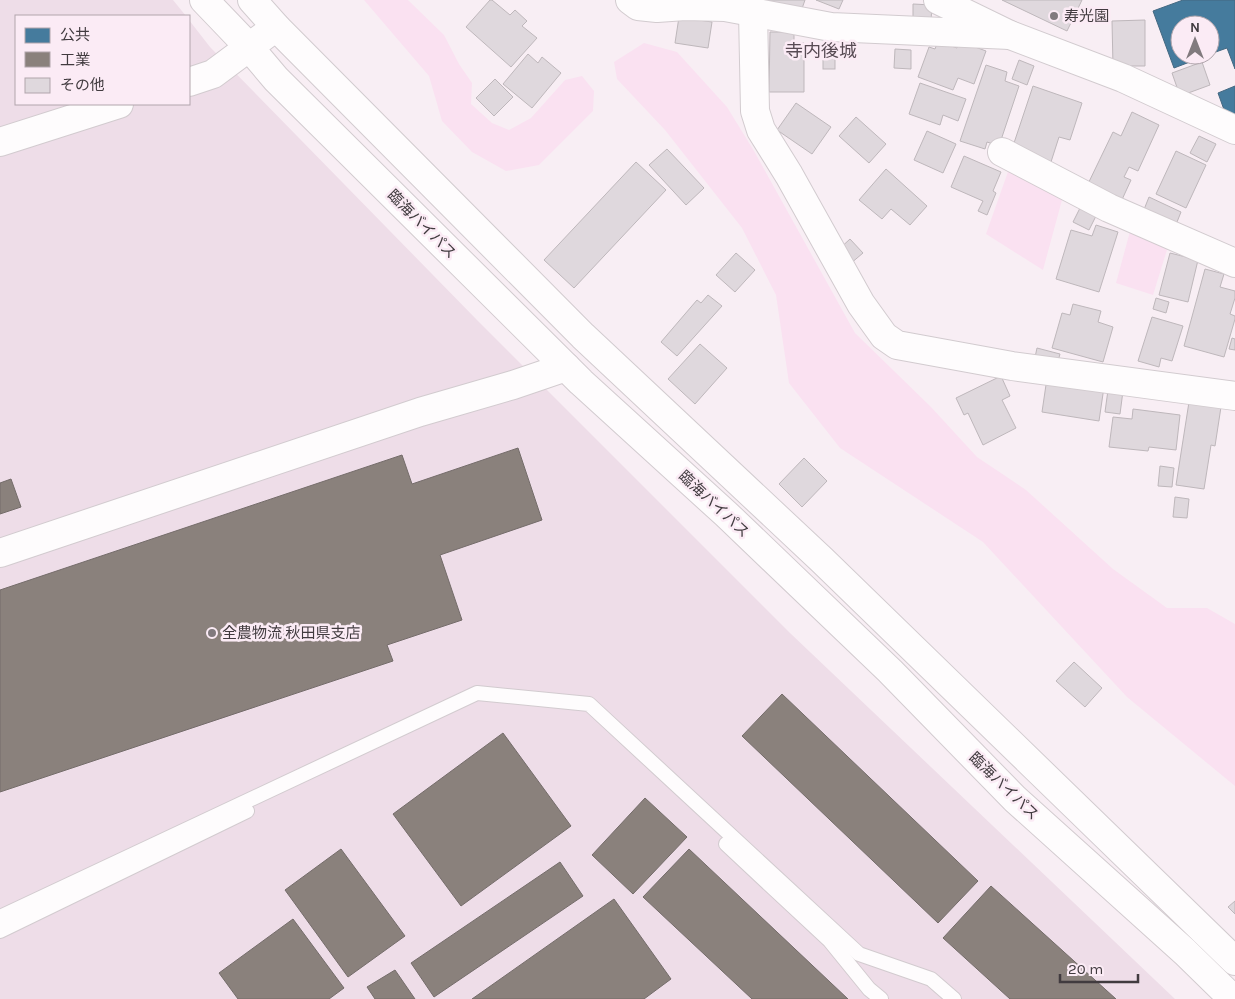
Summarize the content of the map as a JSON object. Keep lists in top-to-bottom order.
{
  "streets": {
    "main road": ["臨海バイパス"]
  },
  "districts": ["寺内後城"],
  "places": ["寿光園", "全農物流 秋田県支店"],
  "legend": ["公共", "工業", "その他"],
  "scale_bar": "20 m",
  "north": "top"
}
